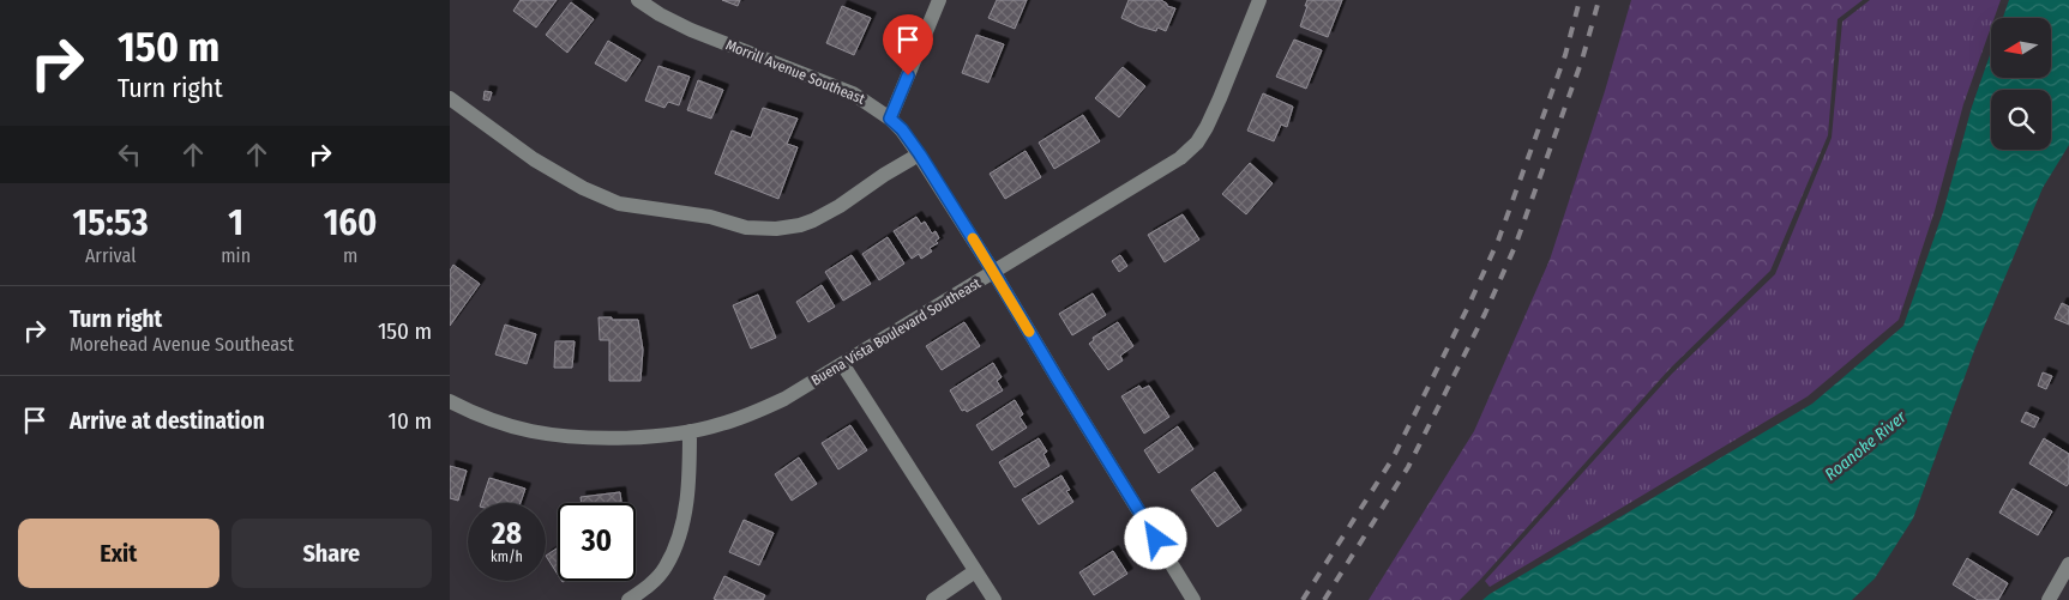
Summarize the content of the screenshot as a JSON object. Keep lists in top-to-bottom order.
{
  "streets": {
    "street": ["Morrill Avenue Southeast", "Buena Vista Boulevard Southeast"]
  },
  "crossings": [
    ["Morrill Avenue Southeast", "Buena Vista Boulevard Southeast"]
  ],
  "water": ["Roanoke River"],
  "north": "left",
  "page": {
    "turn": ["150 m", "Turn right"],
    "eta": [
      "15:53",
      "Arrival",
      "1",
      "min",
      "160",
      "m"
    ],
    "list": [
      {
        "name": "Turn right",
        "note": "Morehead Avenue Southeast",
        "value": "150 m"
      },
      {
        "name": "Arrive at destination",
        "value": "10 m"
      }
    ],
    "speed": "28 km/h",
    "limit": "30",
    "buttons": ["Exit", "Share"]
  }
}
